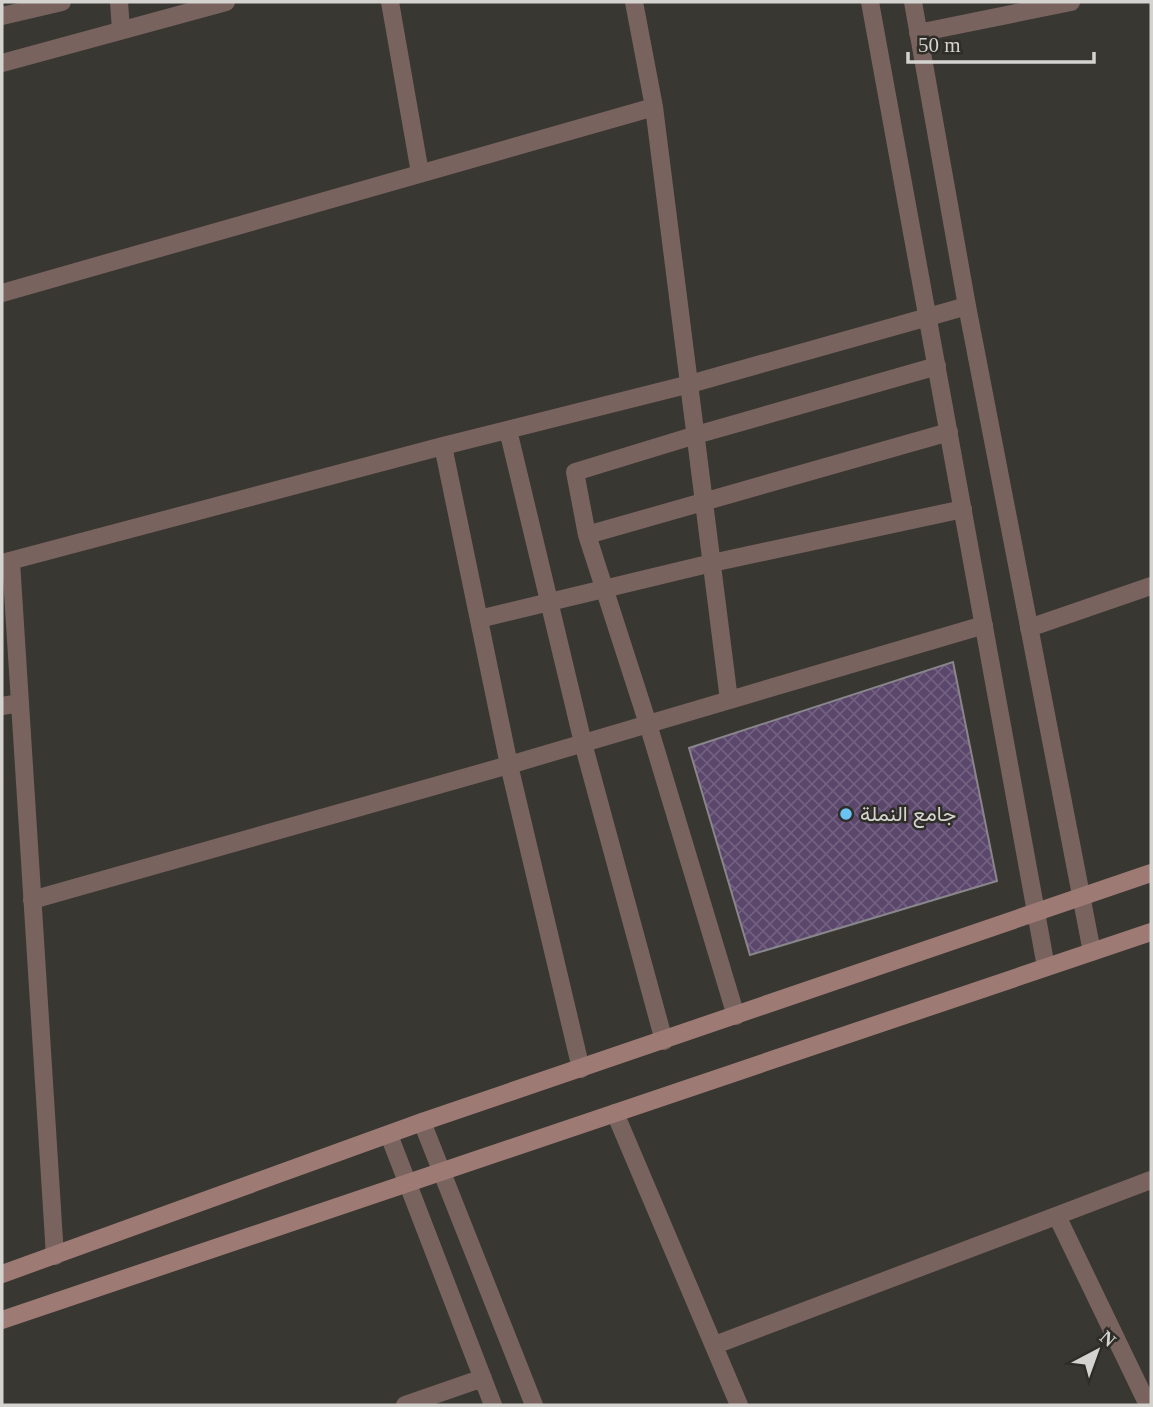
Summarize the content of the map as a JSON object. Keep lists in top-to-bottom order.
{
  "places": ["جامع النملة"],
  "scale_bar": "50 m",
  "north": "top right"
}
